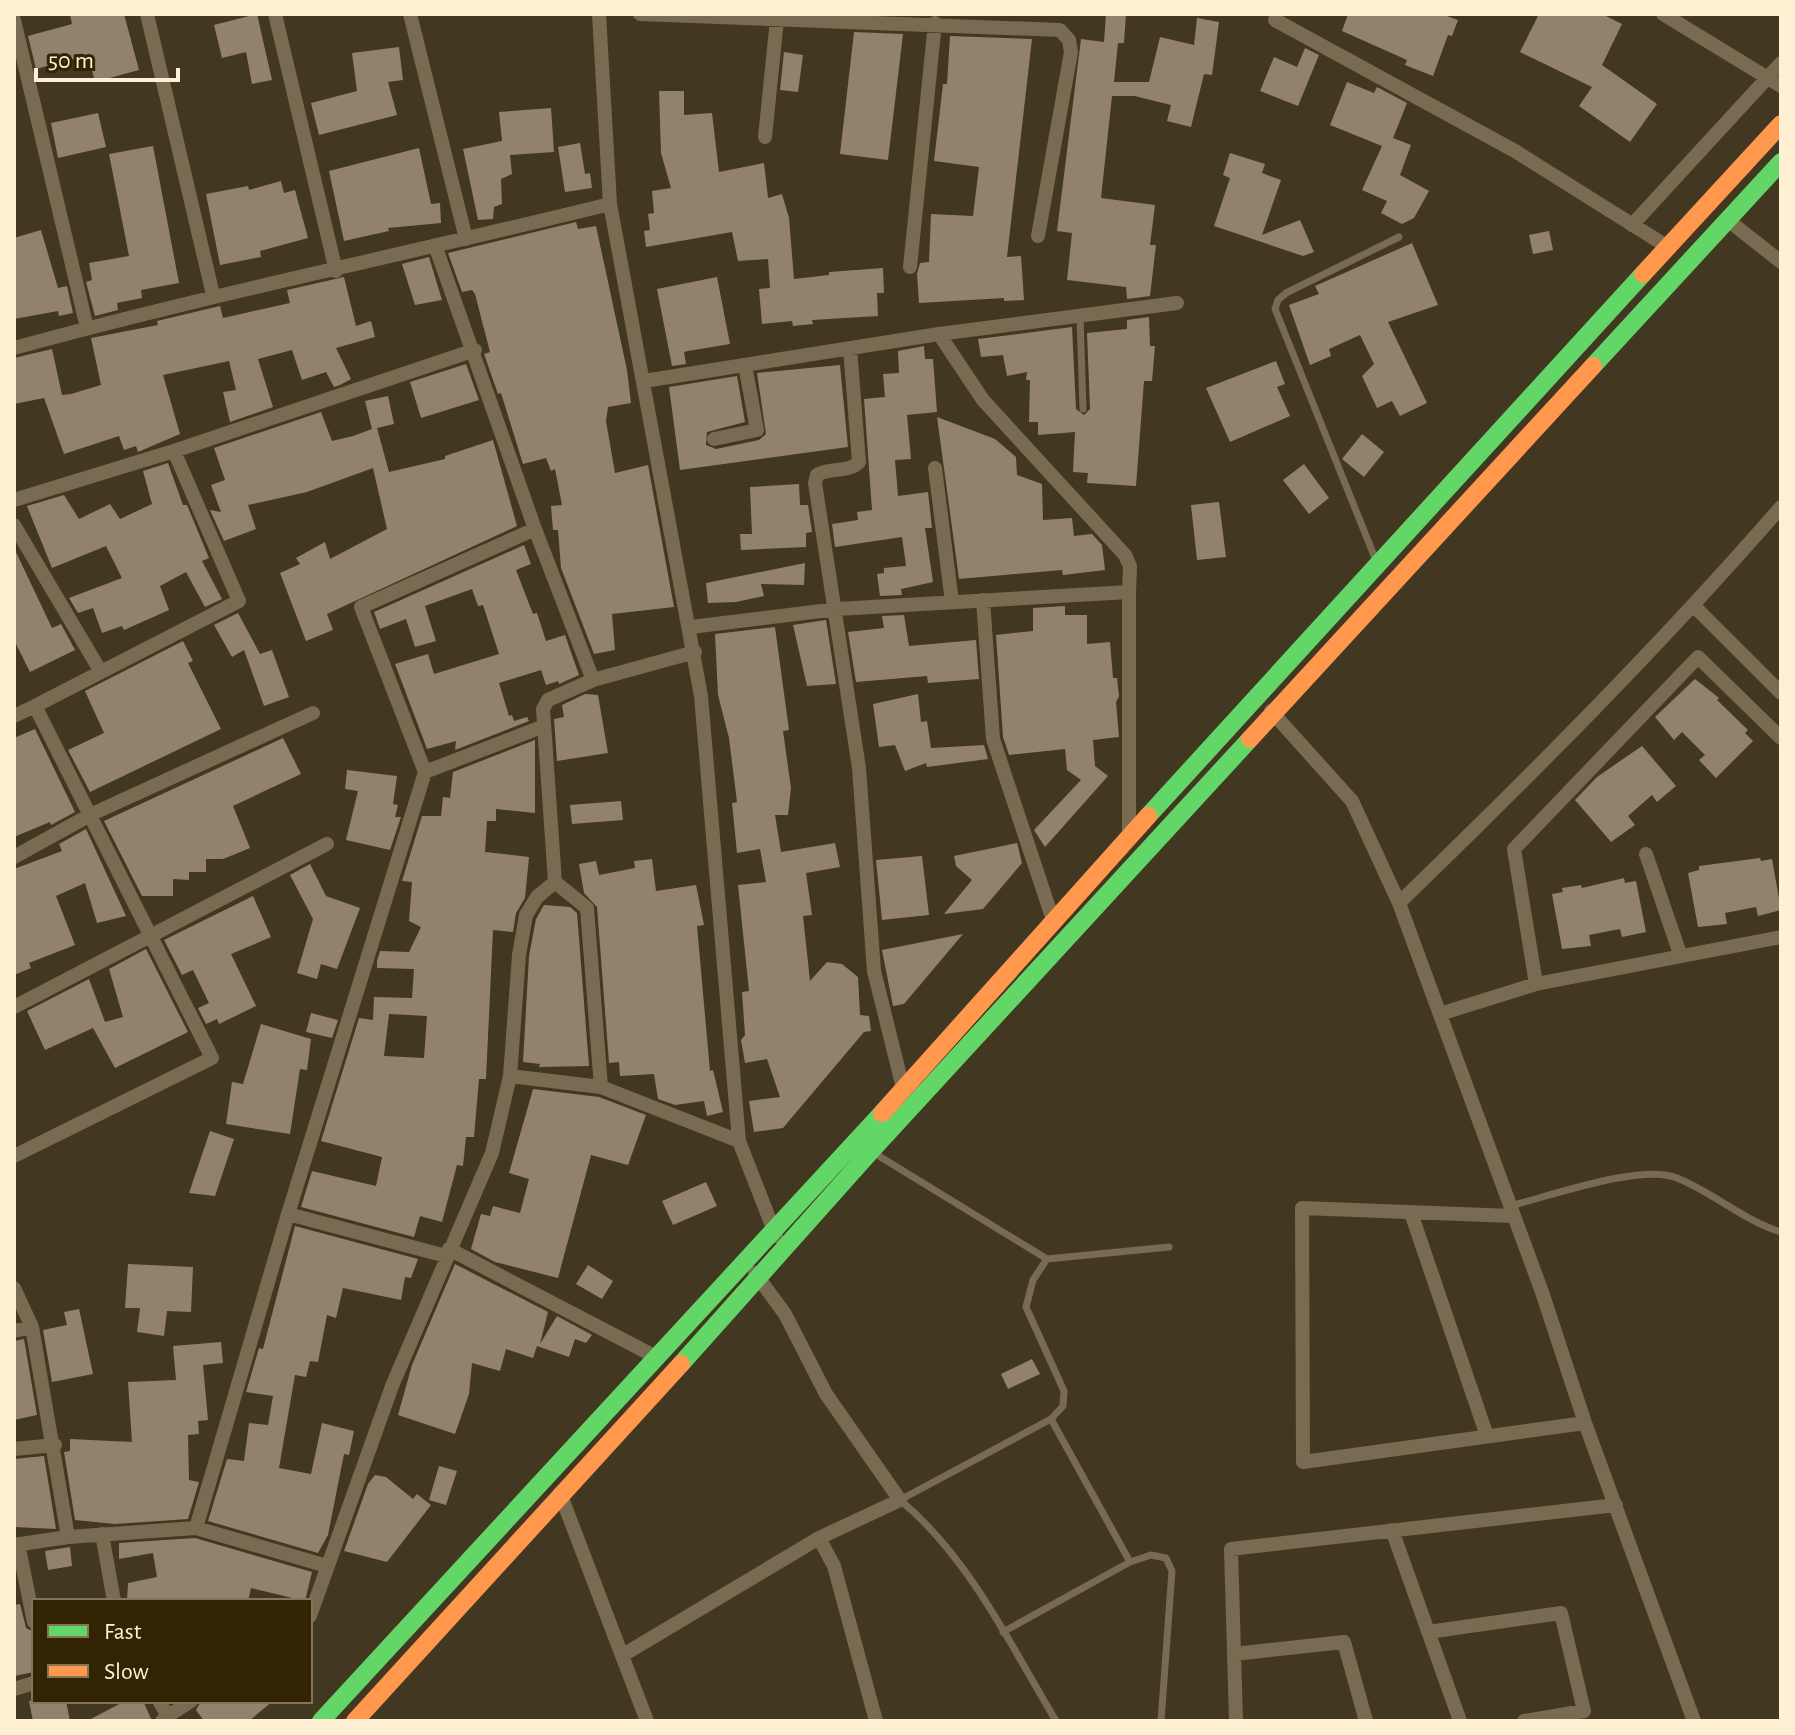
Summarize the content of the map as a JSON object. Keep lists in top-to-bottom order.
{
  "legend": ["Fast", "Slow"],
  "scale_bar": "50 m"
}
